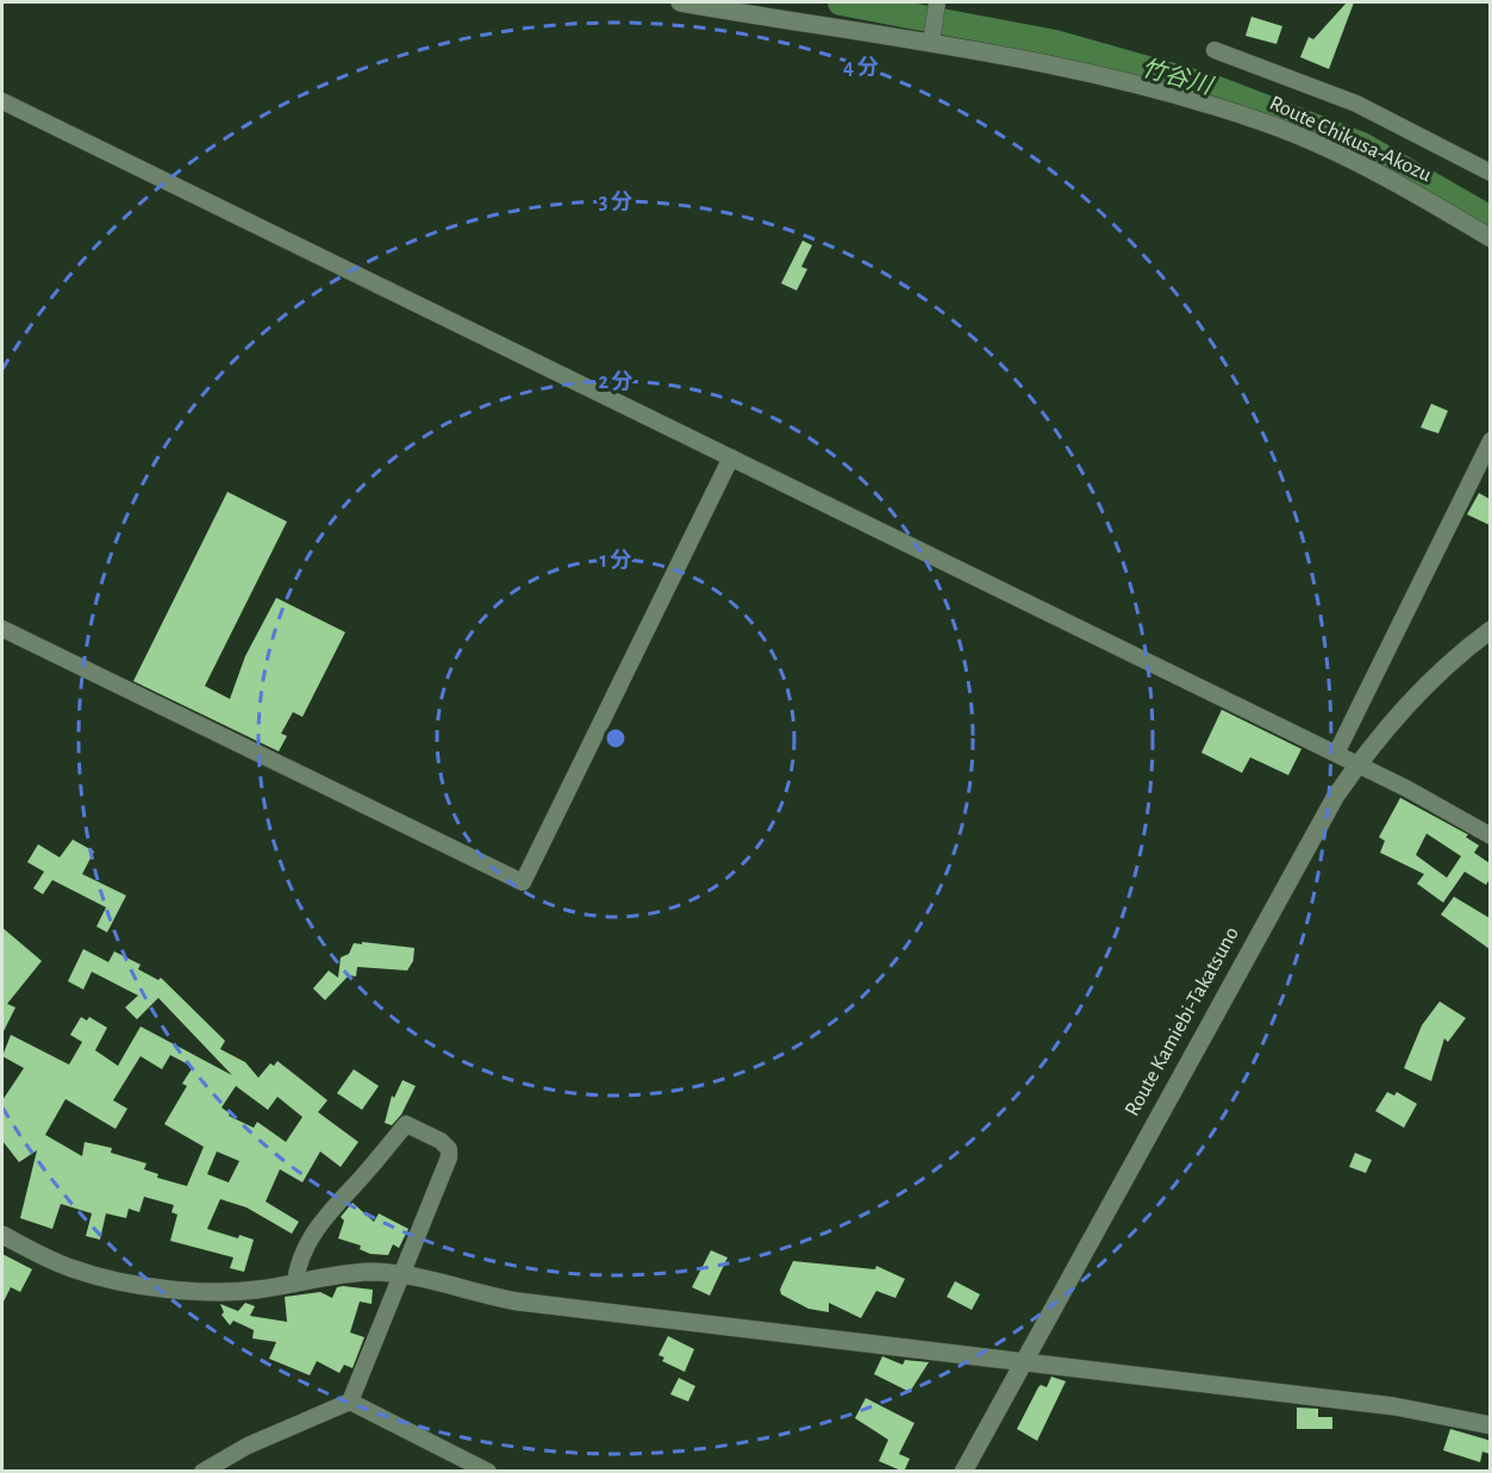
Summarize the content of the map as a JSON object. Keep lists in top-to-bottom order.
{
  "streets": {
    "main road": ["Route Chikusa-Akozu", "Route Kamiebi-Takatsuno"]
  },
  "water": ["竹谷川"],
  "rings": [
    "4 分",
    "3 分",
    "2 分",
    "1 分"
  ]
}
